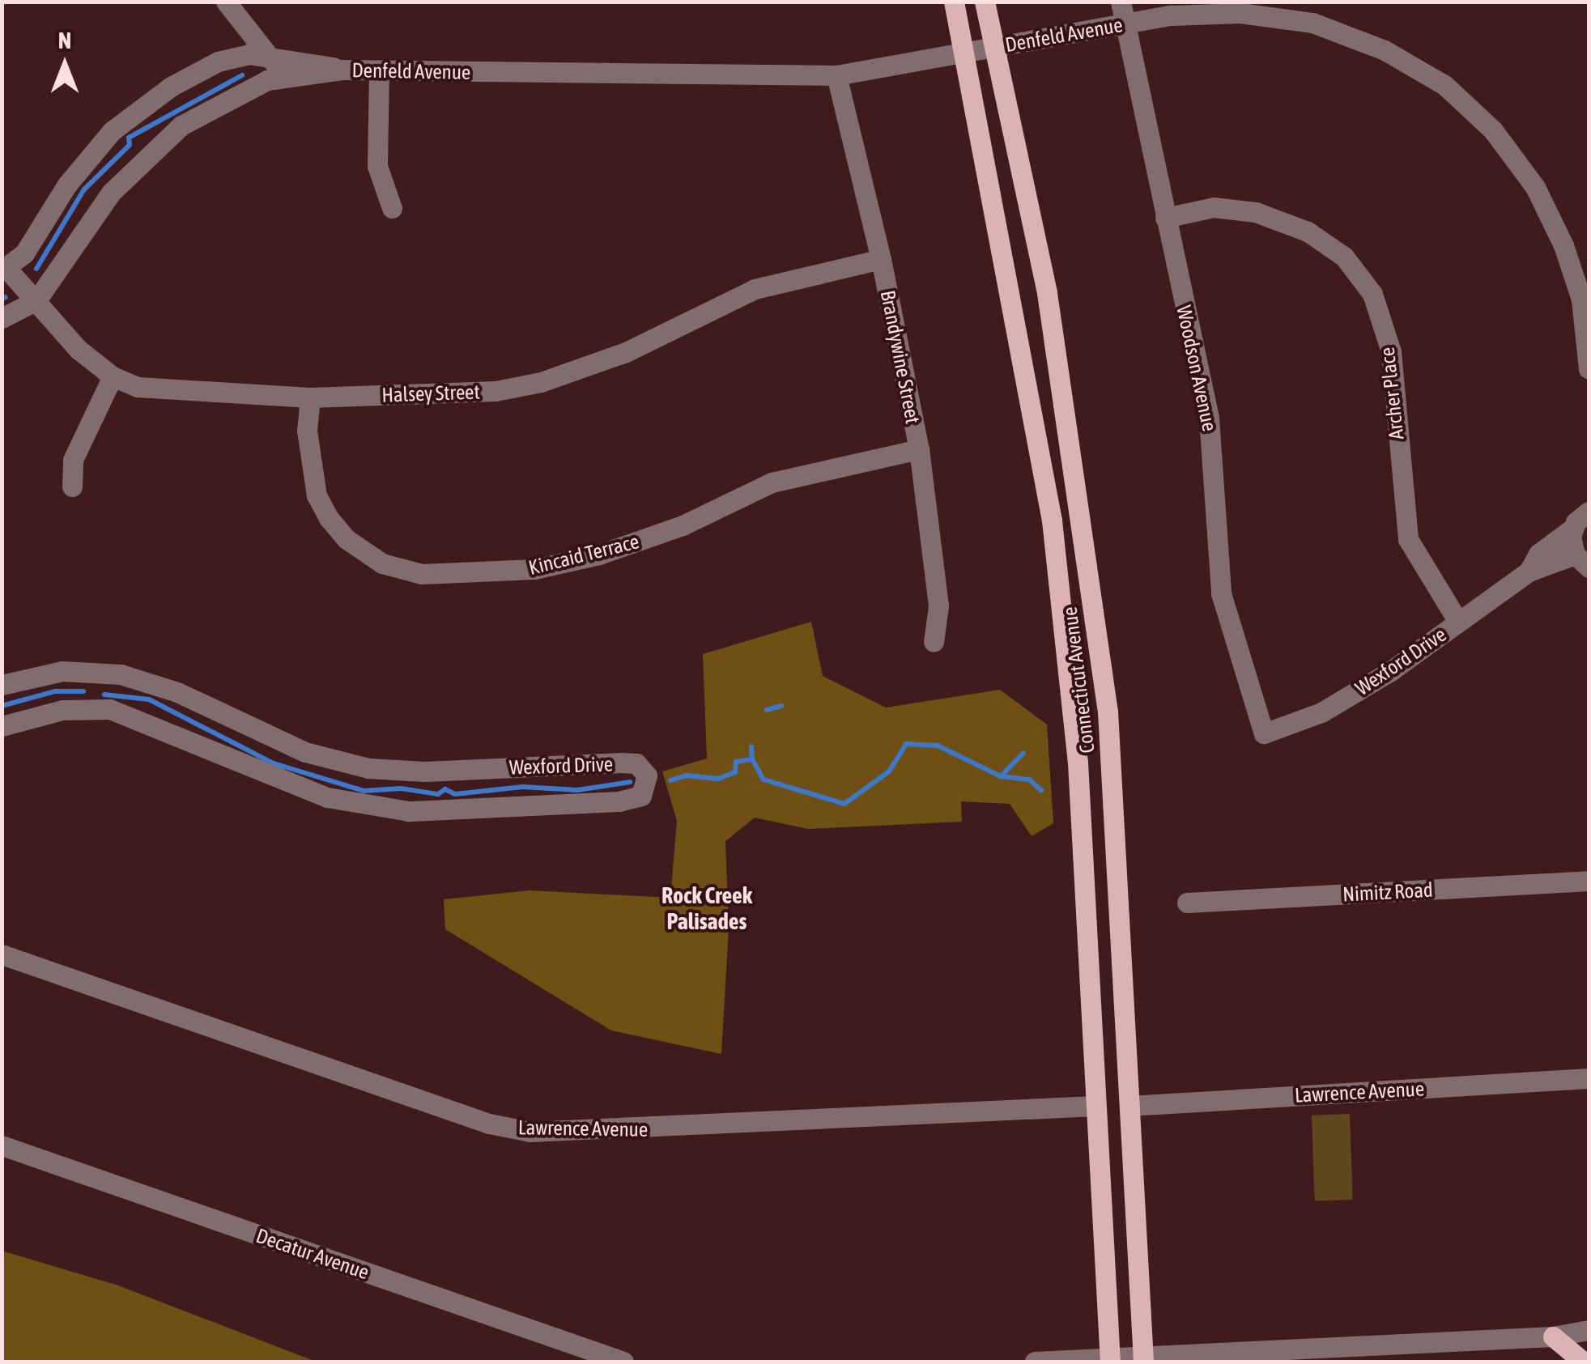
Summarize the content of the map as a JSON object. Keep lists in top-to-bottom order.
{
  "streets": {
    "main road": ["Connecticut Avenue"],
    "street": [
      "Denfeld Avenue",
      "Brandywine Street",
      "Woodson Avenue",
      "Halsey Street",
      "Archer Place",
      "Kincaid Terrace",
      "Wexford Drive",
      "Nimitz Road",
      "Lawrence Avenue",
      "Decatur Avenue"
    ]
  },
  "crossings": [
    ["Denfeld Avenue", "Brandywine Street"],
    ["Denfeld Avenue", "Woodson Avenue"],
    ["Denfeld Avenue", "Halsey Street"],
    ["Denfeld Avenue", "Connecticut Avenue"],
    ["Brandywine Street", "Halsey Street"],
    ["Brandywine Street", "Kincaid Terrace"],
    ["Woodson Avenue", "Archer Place"],
    ["Woodson Avenue", "Wexford Drive"],
    ["Halsey Street", "Kincaid Terrace"],
    ["Archer Place", "Wexford Drive"],
    ["Connecticut Avenue", "Lawrence Avenue"]
  ],
  "districts": ["Rock Creek Palisades"],
  "north": "top"
}
